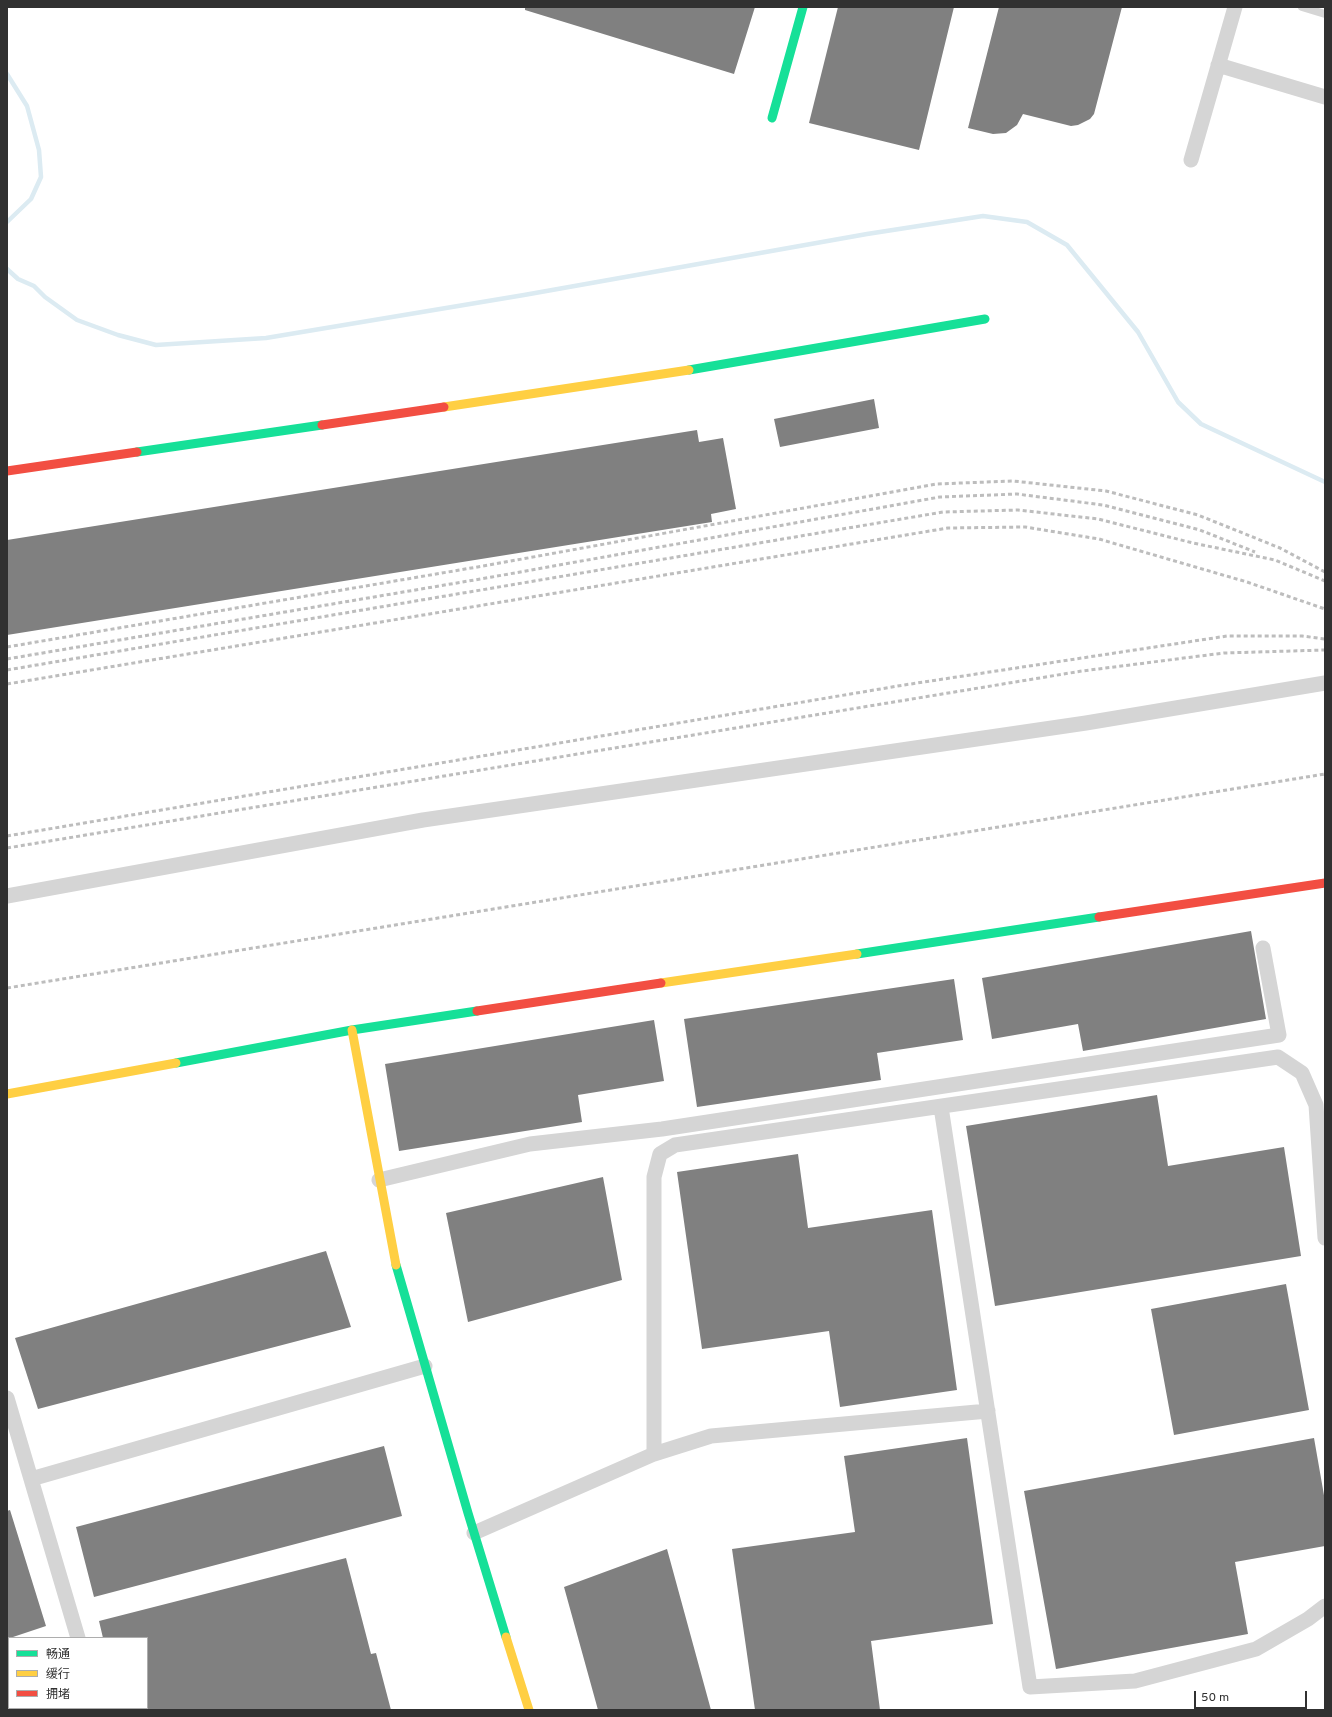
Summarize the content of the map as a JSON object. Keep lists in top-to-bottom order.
{
  "legend": ["畅通", "缓行", "拥堵"],
  "scale_bar": "50 m"
}
